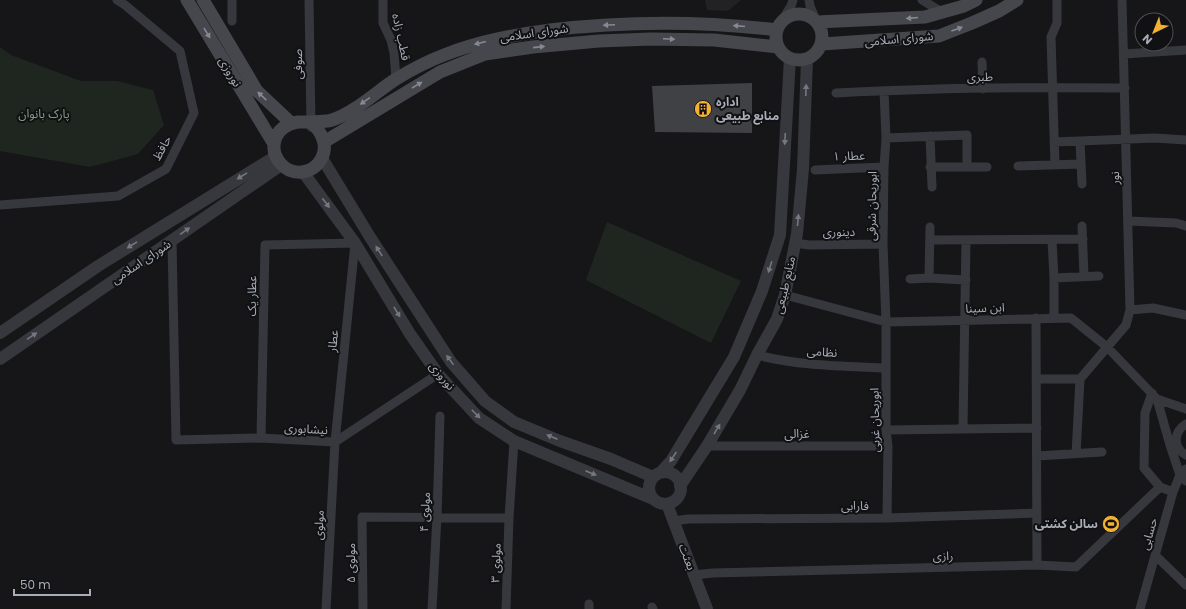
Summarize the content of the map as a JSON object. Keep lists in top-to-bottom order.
{
  "streets": {
    "main road": ["شورای اسلامی", "نوروزی"],
    "street": [
      "قطب زاده",
      "صوفی",
      "طبری",
      "حافظ",
      "عطار ۱",
      "نور",
      "ابوریحان شرقی",
      "دینوری",
      "منابع طبیعی",
      "عطار یک",
      "ابن سینا",
      "عطار",
      "نظامی",
      "ابوریحان غربی",
      "نیشابوری",
      "غزالی",
      "فارابی",
      "مولوی ۴",
      "مولوی",
      "حسابی",
      "رازی",
      "بعثت",
      "مولوی ۵",
      "مولوی ۳"
    ]
  },
  "crossings": [
    ["شورای اسلامی", "قطب زاده"],
    ["شورای اسلامی", "صوفی"],
    ["شورای اسلامی", "نوروزی"],
    ["شورای اسلامی", "منابع طبیعی"],
    ["شورای اسلامی", "نیشابوری"],
    ["صوفی", "نوروزی"],
    ["نوروزی", "منابع طبیعی"],
    ["نوروزی", "عطار یک"],
    ["نوروزی", "عطار"],
    ["نوروزی", "نیشابوری"],
    ["نوروزی", "بعثت"],
    ["نوروزی", "مولوی ۳"],
    ["طبری", "نور"],
    ["طبری", "ابوریحان شرقی"],
    ["عطار ۱", "ابوریحان شرقی"],
    ["نور", "ابن سینا"],
    ["ابوریحان شرقی", "دینوری"],
    ["ابوریحان شرقی", "ابن سینا"],
    ["ابوریحان شرقی", "ابوریحان غربی"],
    ["دینوری", "منابع طبیعی"],
    ["منابع طبیعی", "ابن سینا"],
    ["منابع طبیعی", "نظامی"],
    ["منابع طبیعی", "غزالی"],
    ["منابع طبیعی", "بعثت"],
    ["عطار یک", "عطار"],
    ["عطار یک", "نیشابوری"],
    ["ابن سینا", "ابوریحان غربی"],
    ["عطار", "نیشابوری"],
    ["عطار", "مولوی"],
    ["نظامی", "ابوریحان غربی"],
    ["ابوریحان غربی", "غزالی"],
    ["ابوریحان غربی", "فارابی"],
    ["نیشابوری", "مولوی"],
    ["فارابی", "بعثت"],
    ["مولوی ۴", "مولوی ۵"],
    ["رازی", "بعثت"]
  ],
  "parks": ["پارک بانوان"],
  "places": {
    "building": ["اداره منابع طبیعی"],
    "sports": ["سالن کشتی"]
  },
  "scale_bar": "50 m",
  "north": "bottom left"
}
